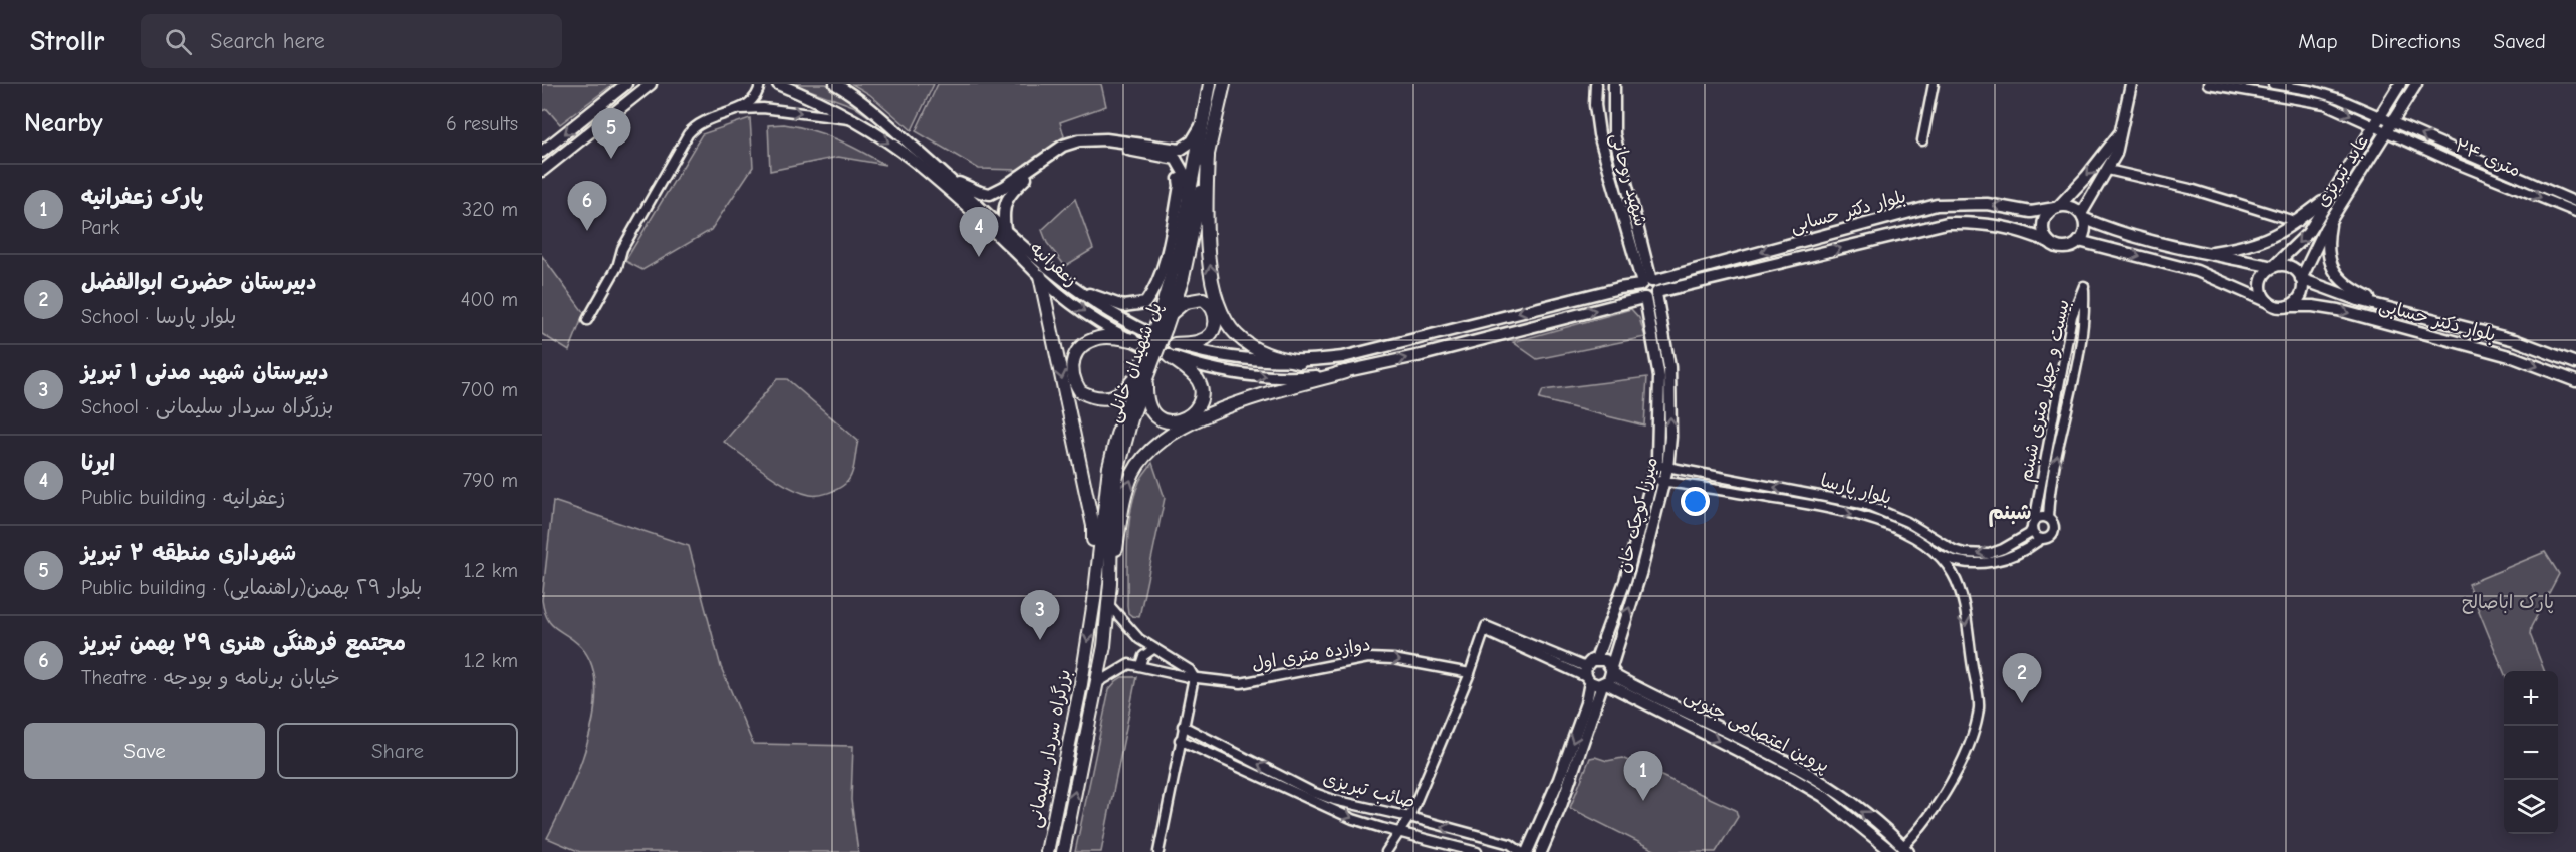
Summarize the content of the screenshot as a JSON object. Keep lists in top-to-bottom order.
{
  "streets": {
    "highway": ["پل شهیدان خانلی", "بزرگراه سردار سلیمانی"],
    "main road": [
      "عابد تبریزی",
      "شهید روحانی",
      "بلوار دکتر حسابی",
      "زعفرانیه",
      "میرزا کوچک خان",
      "پروین اعتصامی جنوبی"
    ],
    "street": [
      "۲۴ متری",
      "بیست و چهار متری شبنم",
      "بلوار پارسا",
      "دوازده متری اول",
      "صائب تبریزی"
    ]
  },
  "crossings": [
    ["۲۴ متری", "عابد تبریزی"],
    ["عابد تبریزی", "بلوار دکتر حسابی"],
    ["شهید روحانی", "بلوار دکتر حسابی"],
    ["شهید روحانی", "میرزا کوچک خان"],
    ["بلوار دکتر حسابی", "زعفرانیه"],
    ["بلوار دکتر حسابی", "میرزا کوچک خان"],
    ["پل شهیدان خانلی", "بزرگراه سردار سلیمانی"],
    ["بیست و چهار متری شبنم", "بلوار پارسا"],
    ["بلوار پارسا", "میرزا کوچک خان"],
    ["میرزا کوچک خان", "پروین اعتصامی جنوبی"]
  ],
  "one_way": ["دوازده متری اول"],
  "districts": ["شبنم"],
  "parks": ["پارک اباصالح"],
  "page": {
    "header": "Strollr",
    "search": "Search here",
    "nav": ["Map", "Directions", "Saved"],
    "heading": ["Nearby", "6 results"],
    "pins": [
      "5",
      "6",
      "4",
      "3",
      "2",
      "1"
    ],
    "list": [
      {
        "mark": "1",
        "name": "پارک زعفرانیه",
        "note": "Park",
        "value": "320 m"
      },
      {
        "mark": "2",
        "name": "دبیرستان حضرت ابوالفضل",
        "note": "School · بلوار پارسا",
        "value": "400 m"
      },
      {
        "mark": "3",
        "name": "دبیرستان شهید مدنی ۱ تبریز",
        "note": "School · بزرگراه سردار سلیمانی",
        "value": "700 m"
      },
      {
        "mark": "4",
        "name": "ایرنا",
        "note": "Public building · زعفرانیه",
        "value": "790 m"
      },
      {
        "mark": "5",
        "name": "شهرداری منطقه ۲ تبریز",
        "note": "Public building · بلوار ٢٩ بهمن(راهنمایی)",
        "value": "1.2 km"
      },
      {
        "mark": "6",
        "name": "مجتمع فرهنگی هنری ۲۹ بهمن تبریز",
        "note": "Theatre · خیابان برنامه و بودجه",
        "value": "1.2 km"
      }
    ],
    "map_buttons": ["+", "−"],
    "buttons": ["Save", "Share"]
  }
}
